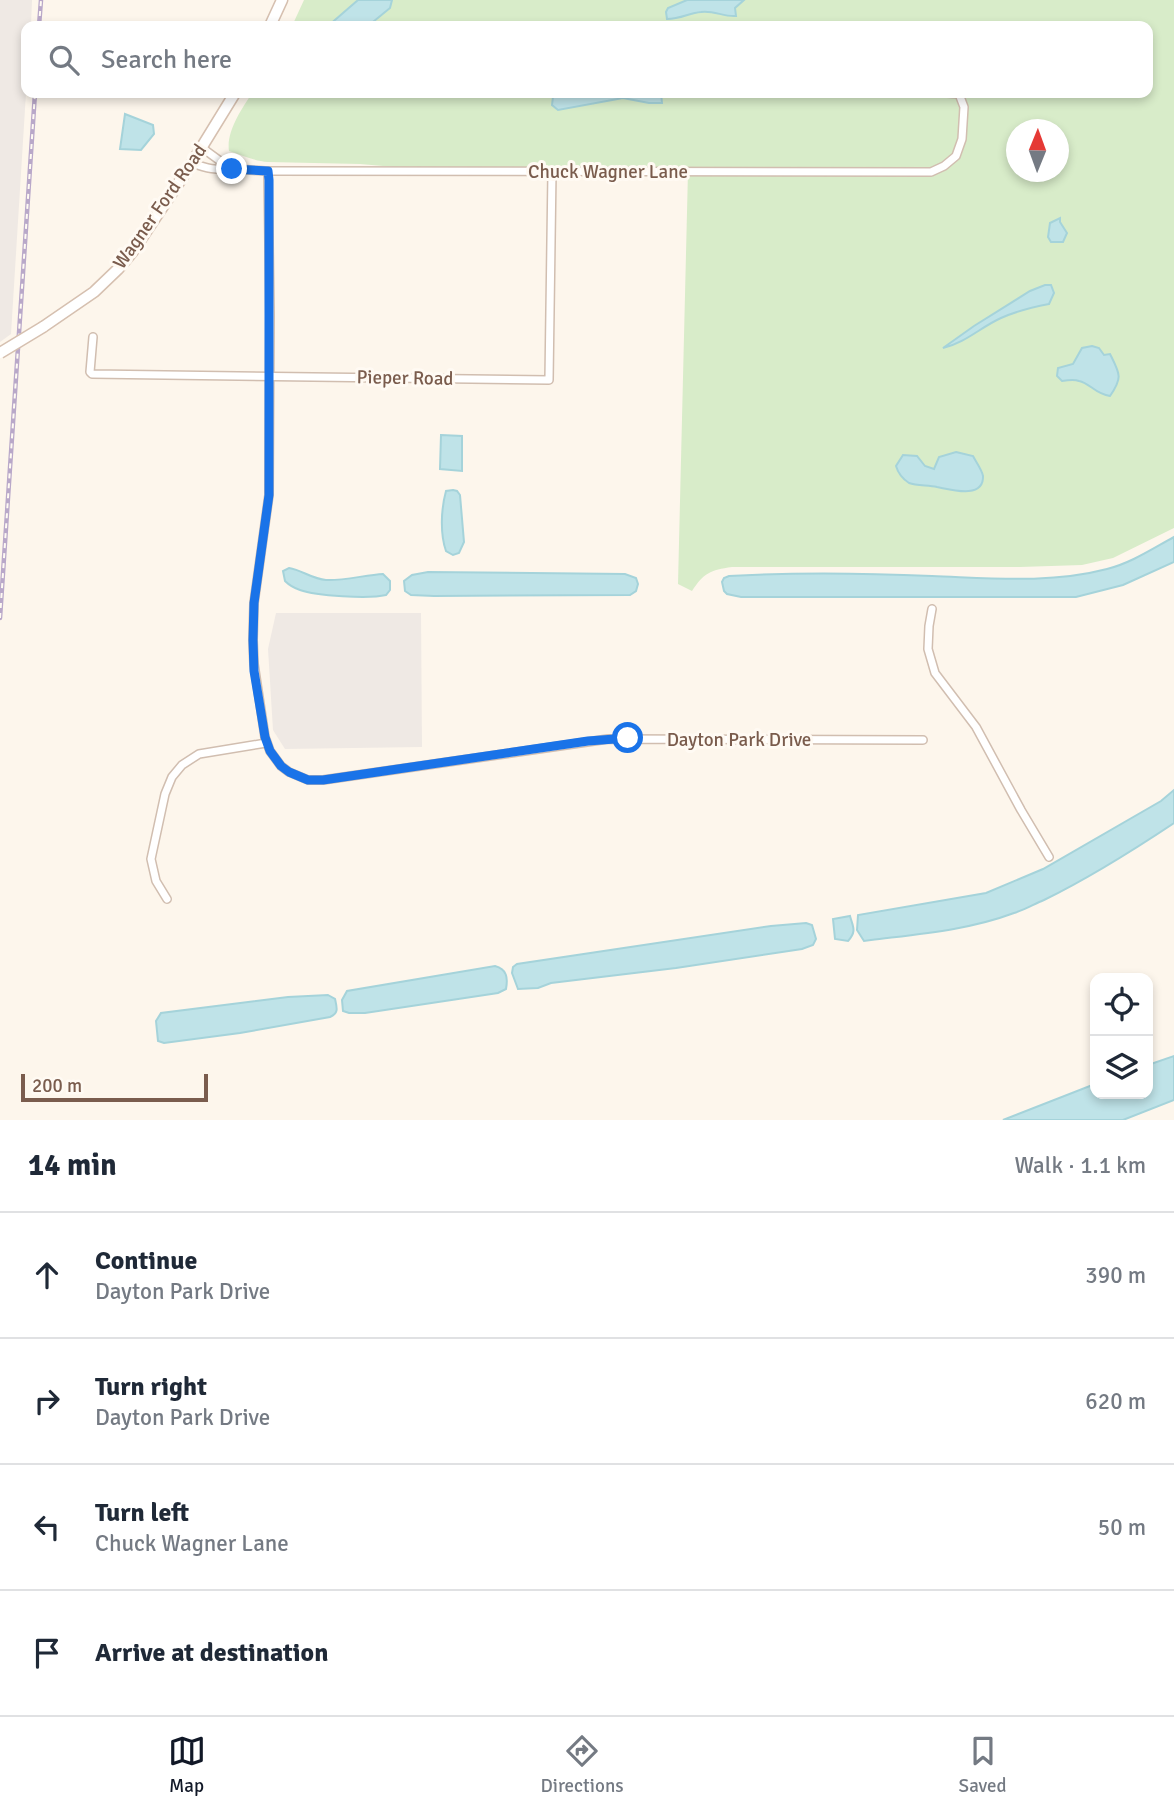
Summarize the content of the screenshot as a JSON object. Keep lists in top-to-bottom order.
{
  "streets": {
    "main road": ["Wagner Ford Road"],
    "street": ["Chuck Wagner Lane", "Pieper Road", "Dayton Park Drive"]
  },
  "crossings": [
    ["Chuck Wagner Lane", "Wagner Ford Road"],
    ["Chuck Wagner Lane", "Pieper Road"],
    ["Chuck Wagner Lane", "Dayton Park Drive"],
    ["Pieper Road", "Dayton Park Drive"]
  ],
  "scale_bar": "200 m",
  "north": "top",
  "page": {
    "search": "Search here",
    "scale": "200 m",
    "heading": ["14 min", "Walk · 1.1 km"],
    "list": [
      ["Continue", "Dayton Park Drive", "390 m"],
      ["Turn right", "Dayton Park Drive", "620 m"],
      ["Turn left", "Chuck Wagner Lane", "50 m"],
      "Arrive at destination"
    ],
    "nav": ["Map", "Directions", "Saved"]
  }
}
